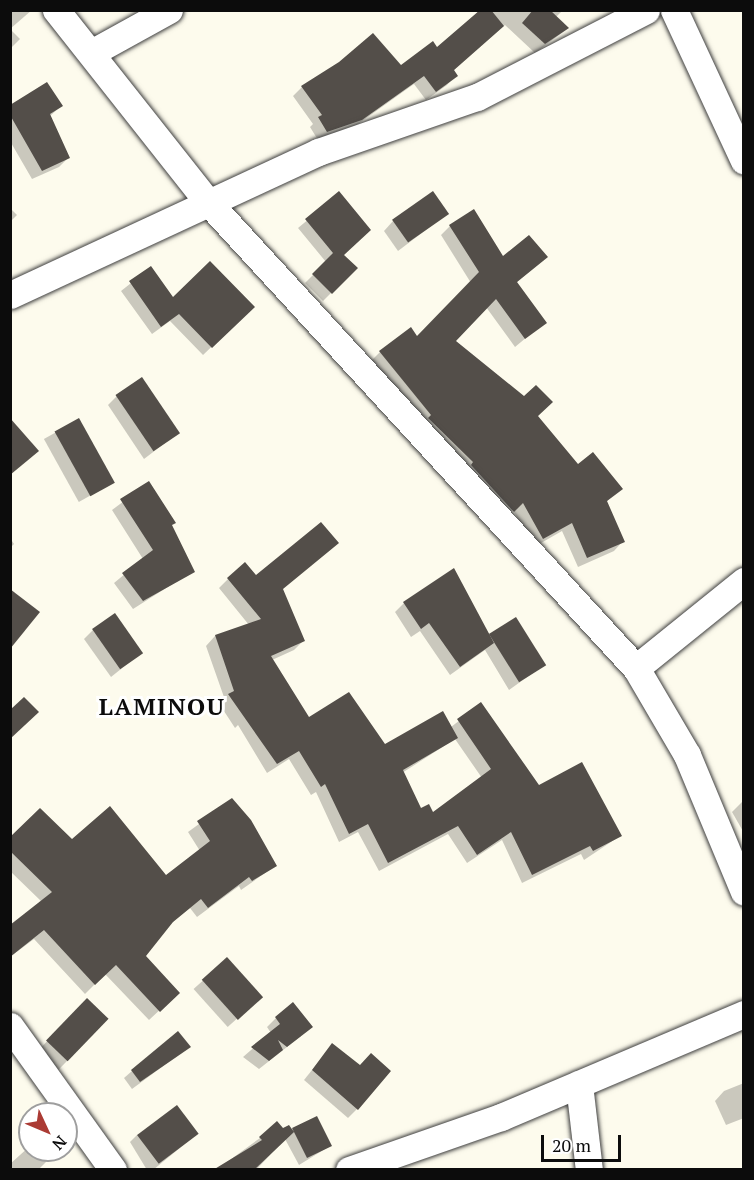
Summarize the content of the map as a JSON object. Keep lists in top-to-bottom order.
{
  "districts": ["LAMINOU"],
  "scale_bar": "20 m",
  "north": "bottom right"
}
